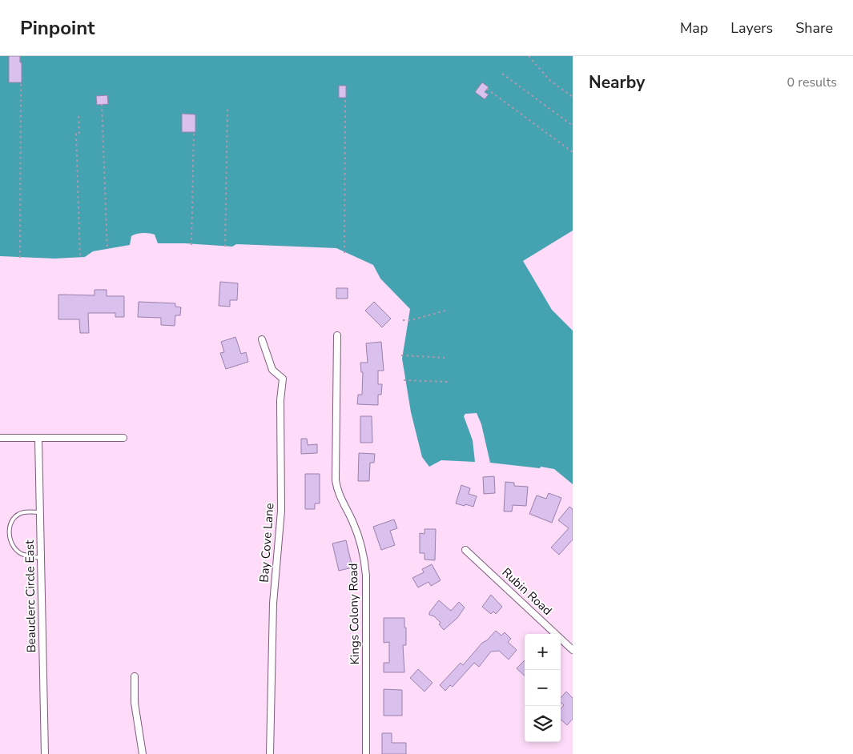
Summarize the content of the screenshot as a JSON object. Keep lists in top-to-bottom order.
{
  "streets": {
    "street": [
      "Bay Cove Lane",
      "Rubin Road",
      "Beauclerc Circle East",
      "Kings Colony Road"
    ]
  },
  "page": {
    "header": "Pinpoint",
    "nav": ["Map", "Layers", "Share"],
    "heading": ["Nearby", "0 results"],
    "map_buttons": ["+", "−"]
  }
}
